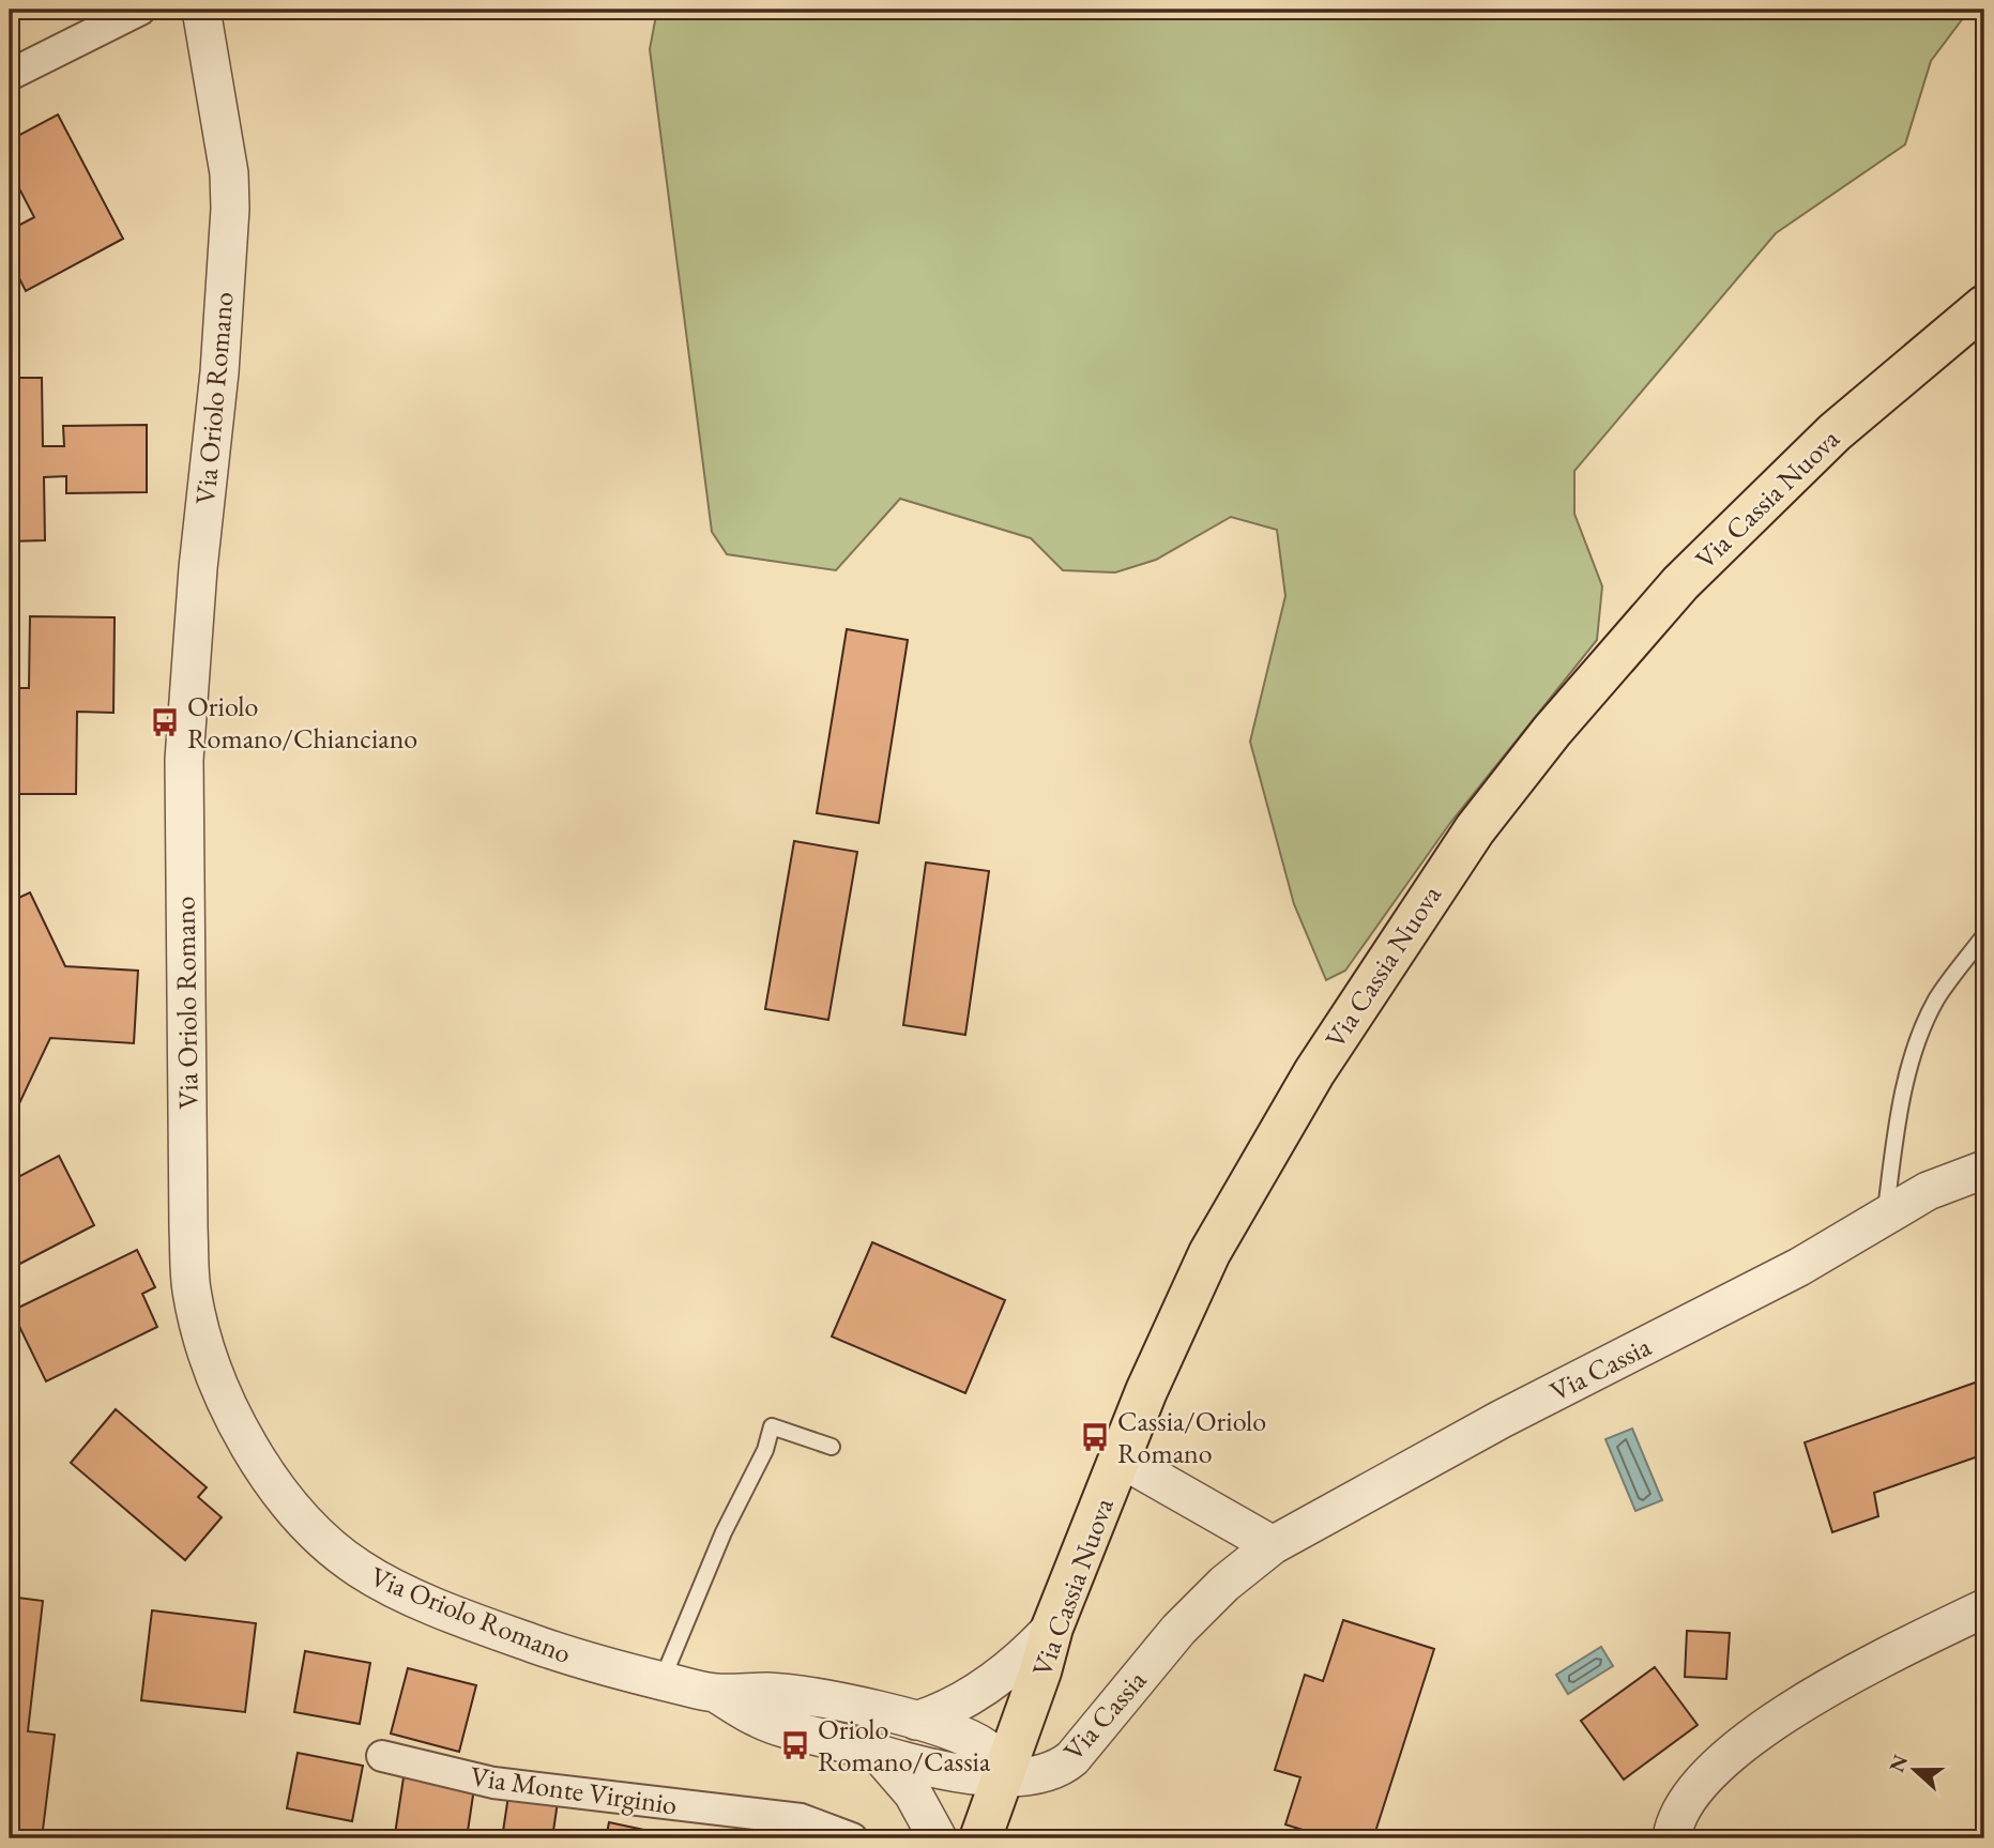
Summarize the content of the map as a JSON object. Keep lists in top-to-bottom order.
{
  "streets": {
    "main road": ["Via Cassia Nuova"],
    "street": ["Via Oriolo Romano", "Via Cassia", "Via Monte Virginio"]
  },
  "crossings": [
    ["Via Oriolo Romano", "Via Cassia Nuova"],
    ["Via Oriolo Romano", "Via Cassia"],
    ["Via Cassia Nuova", "Via Cassia"]
  ],
  "places": {
    "bus stop": ["Oriolo Romano/Chianciano", "Cassia/Oriolo Romano", "Oriolo Romano/Cassia"]
  },
  "north": "left"
}
